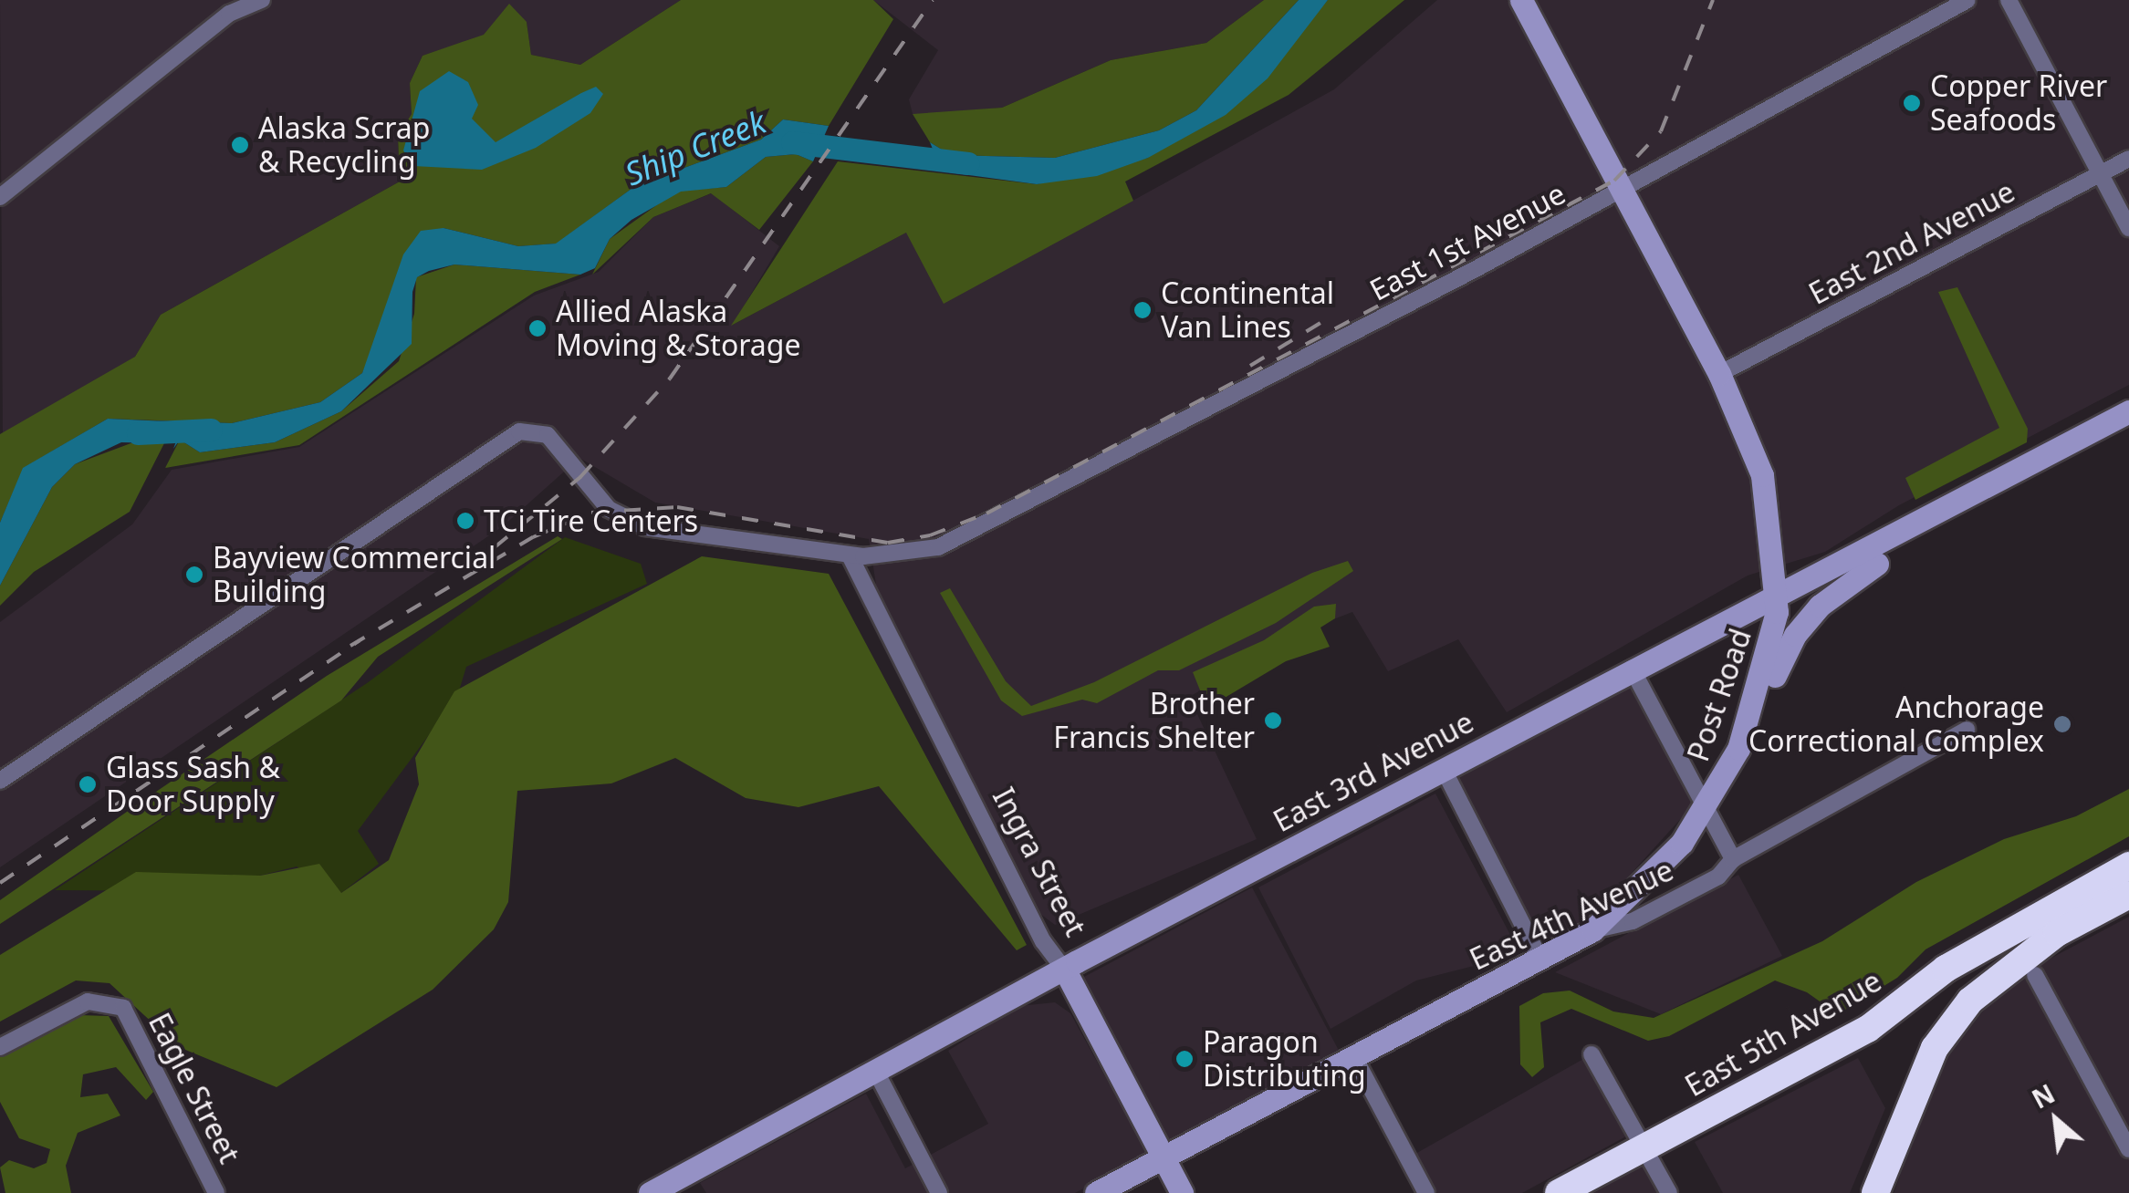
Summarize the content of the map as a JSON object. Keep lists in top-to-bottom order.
{
  "streets": {
    "highway": ["East 5th Avenue"],
    "main road": [
      "Post Road",
      "East 3rd Avenue",
      "Ingra Street",
      "East 4th Avenue"
    ],
    "street": ["East 1st Avenue", "East 2nd Avenue", "Eagle Street"]
  },
  "crossings": [
    ["East 1st Avenue", "Post Road"],
    ["East 1st Avenue", "Ingra Street"],
    ["East 2nd Avenue", "Post Road"],
    ["Post Road", "East 3rd Avenue"],
    ["Post Road", "East 4th Avenue"],
    ["East 3rd Avenue", "Ingra Street"],
    ["Ingra Street", "East 4th Avenue"]
  ],
  "water": ["Ship Creek"],
  "places": [
    "Copper River Seafoods",
    "Alaska Scrap & Recycling",
    "Ccontinental Van Lines",
    "Allied Alaska Moving & Storage",
    "TCi Tire Centers",
    "Bayview Commercial Building",
    "Brother Francis Shelter",
    "Anchorage Correctional Complex",
    "Glass Sash & Door Supply",
    "Paragon Distributing"
  ],
  "north": "top left"
}
